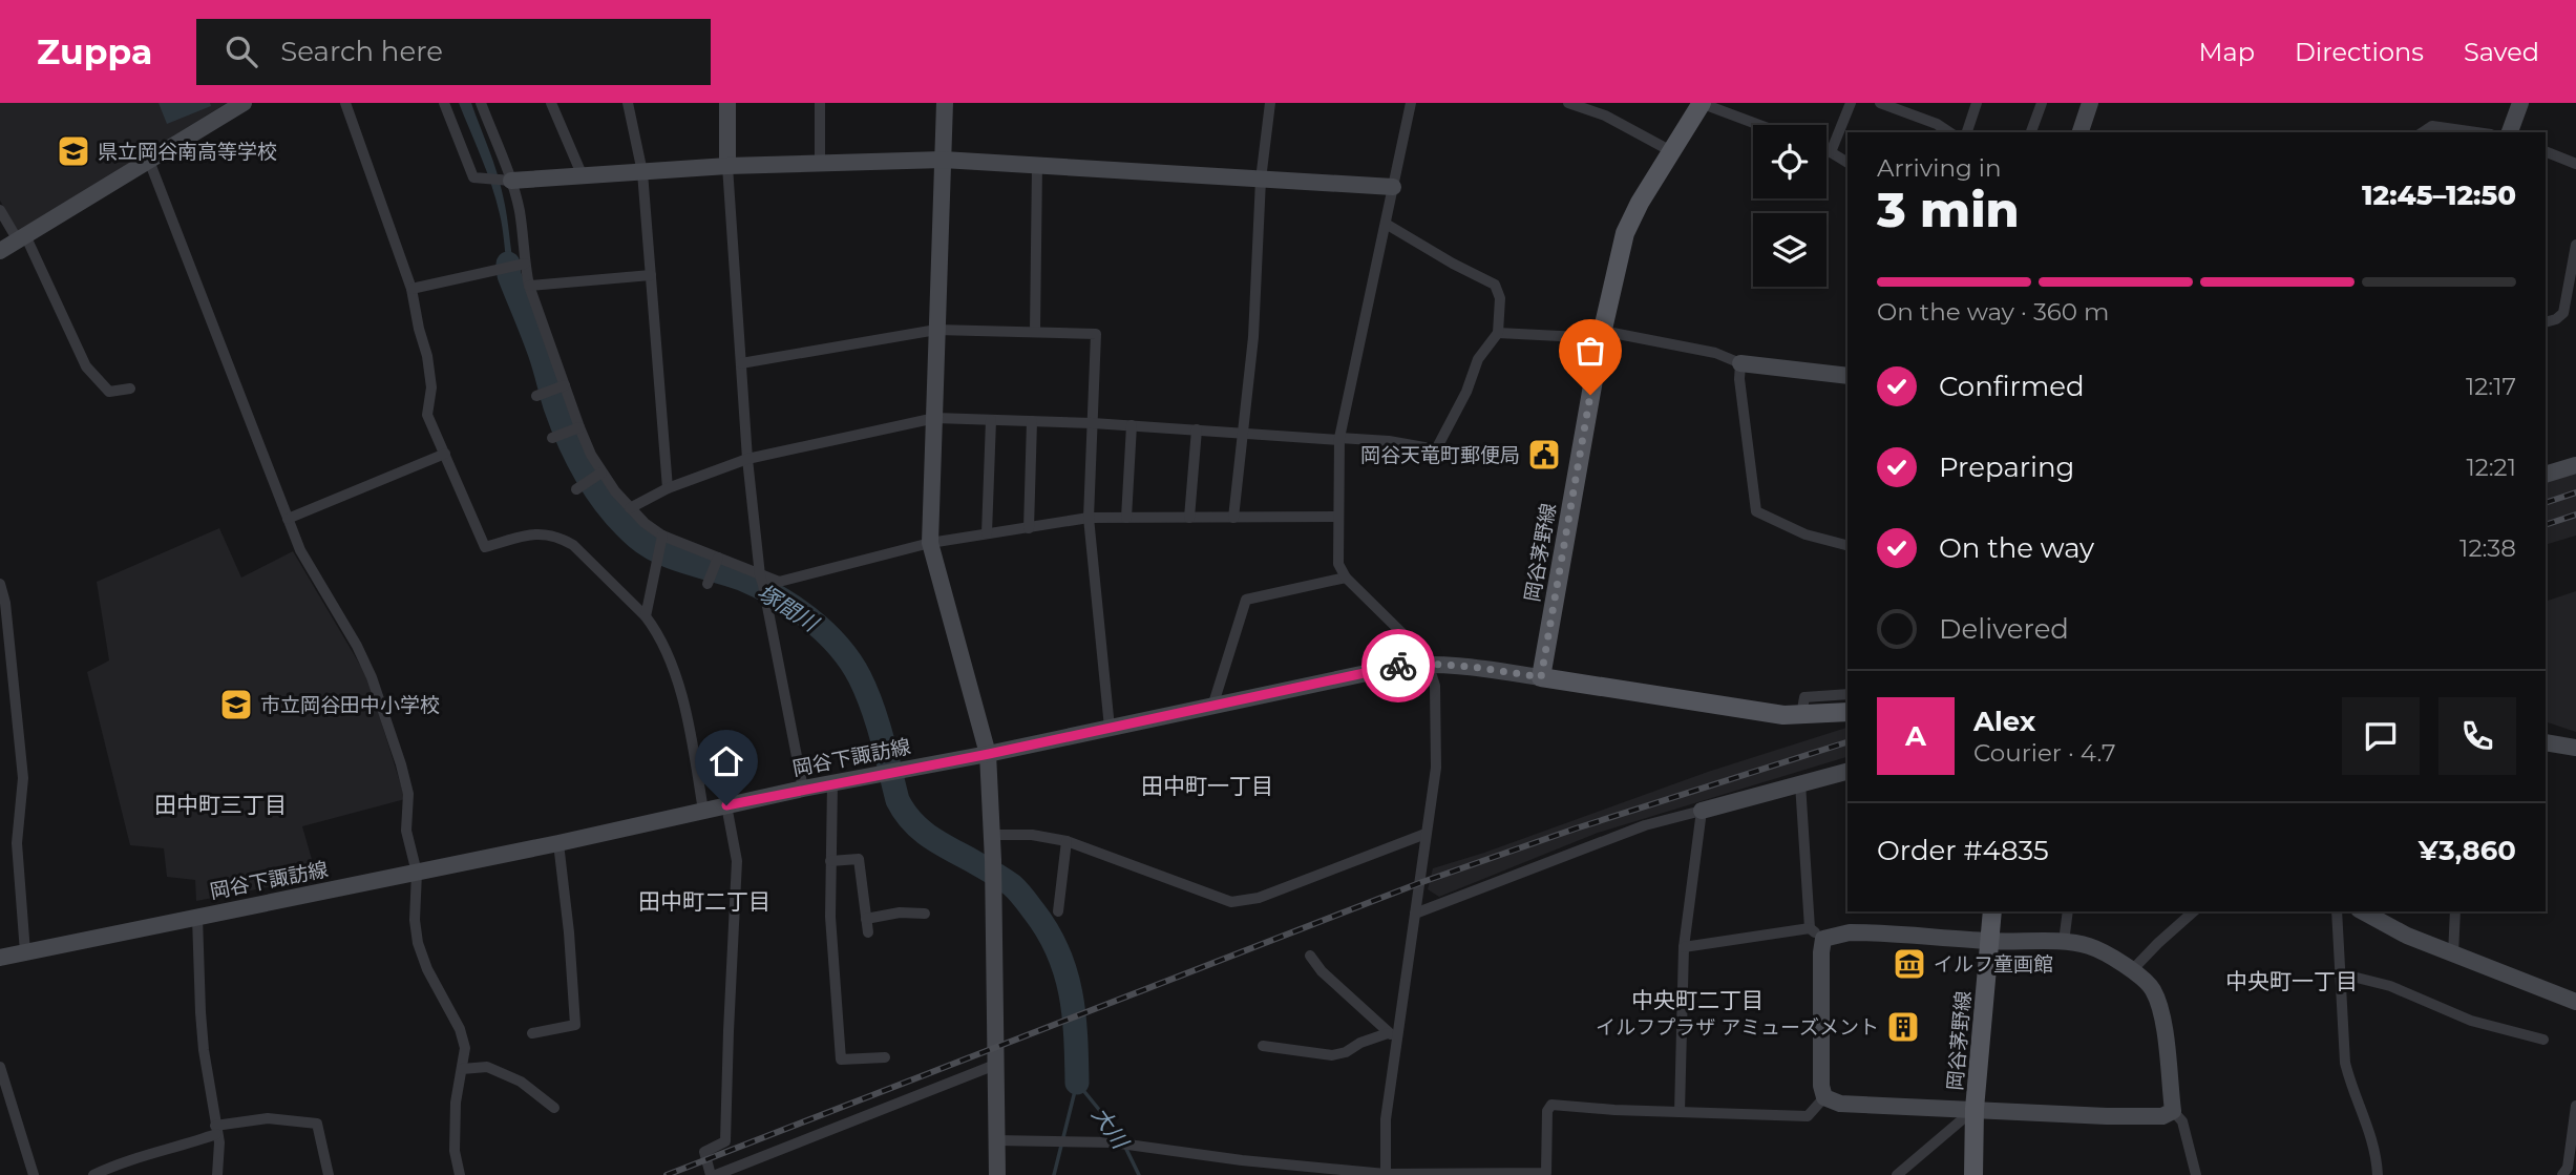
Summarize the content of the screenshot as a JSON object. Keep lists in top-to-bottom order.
{
  "streets": {
    "main road": ["岡谷茅野線"],
    "street": ["岡谷下諏訪線"]
  },
  "crossings": [
    ["岡谷茅野線", "岡谷下諏訪線"]
  ],
  "districts": [
    "田中町一丁目",
    "田中町三丁目",
    "田中町二丁目",
    "中央町一丁目",
    "中央町二丁目"
  ],
  "water": ["塚間川", "大川"],
  "places": {
    "school or university": ["県立岡谷南高等学校", "市立岡谷田中小学校"],
    "public building": ["岡谷天竜町郵便局"],
    "museum": ["イルフ童画館"],
    "building": ["イルフプラザ アミューズメント"]
  },
  "page": {
    "header": "Zuppa",
    "search": "Search here",
    "nav": ["Map", "Directions", "Saved"],
    "heading": ["3 min", "Arriving in", "12:45–12:50"],
    "panel": [
      "Alex",
      "Courier · 4.7",
      "Order #4835",
      "¥3,860"
    ],
    "bar": "On the way · 360 m",
    "list": [
      ["Confirmed", "12:17"],
      ["Preparing", "12:21"],
      ["On the way", "12:38"],
      "Delivered"
    ],
    "round": "A"
  }
}
